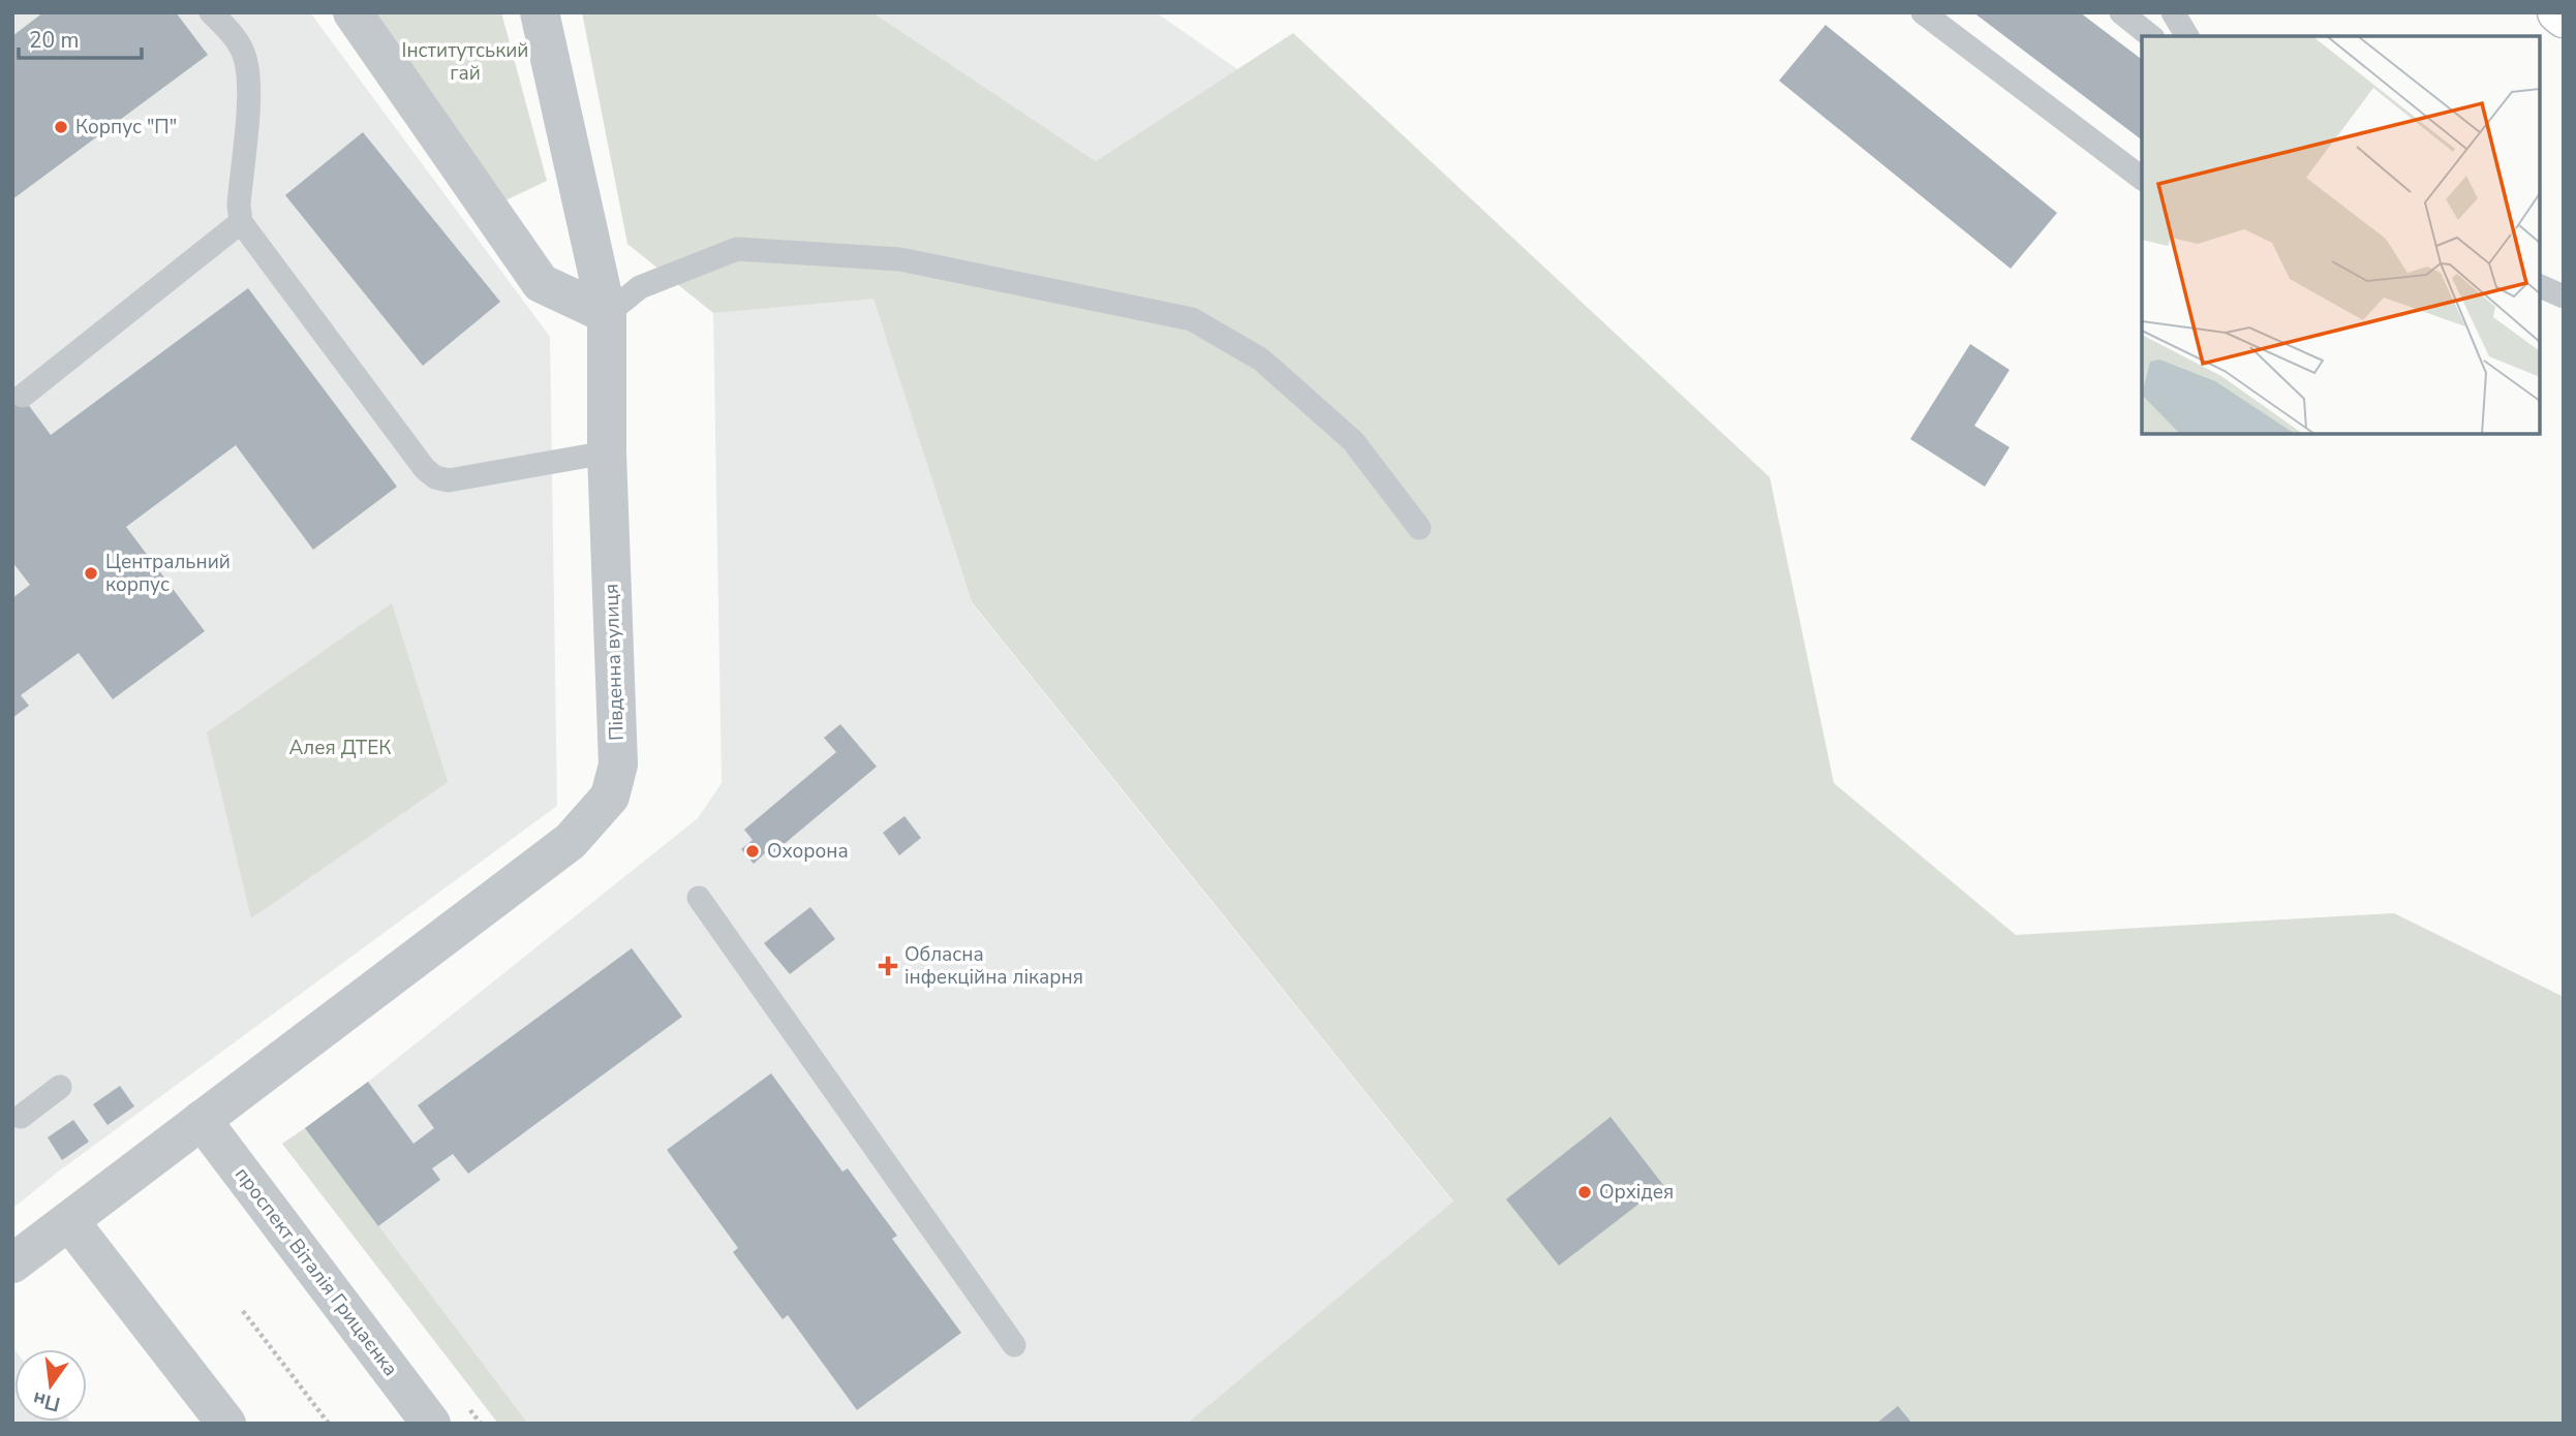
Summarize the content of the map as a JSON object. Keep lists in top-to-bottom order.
{
  "streets": {
    "street": ["Південна вулиця", "проспект Віталія Грицаєнка"]
  },
  "crossings": [
    ["Південна вулиця", "проспект Віталія Грицаєнка"]
  ],
  "parks": ["Інститутський гай", "Алея ДТЕК"],
  "places": {
    "other": [
      "Корпус \"П\"",
      "Центральний корпус",
      "Охорона",
      "Орхідея"
    ],
    "health": ["Обласна інфекційна лікарня"]
  },
  "scale_bar": "20 m",
  "north": "bottom"
}
